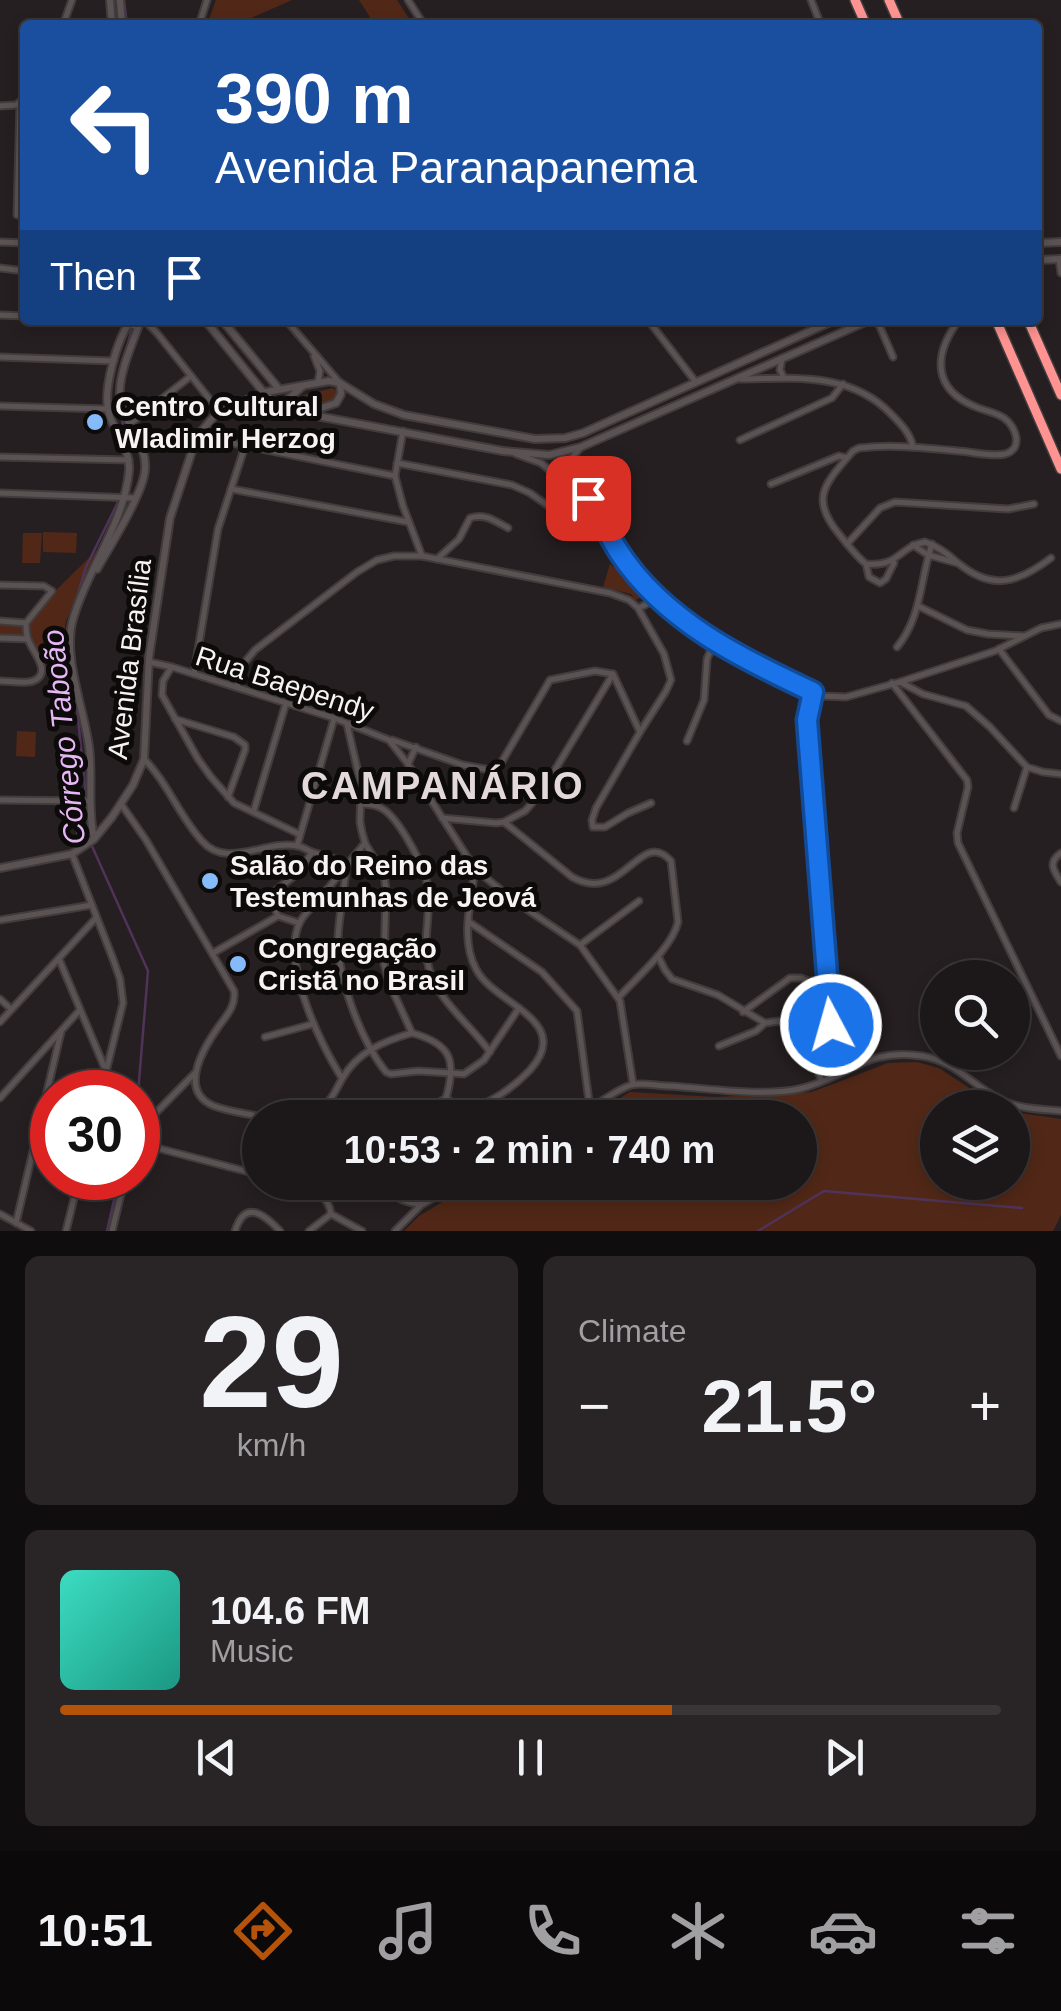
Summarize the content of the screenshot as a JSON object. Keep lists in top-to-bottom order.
{
  "streets": {
    "street": ["Avenida Brasília", "Rua Baependy"]
  },
  "crossings": [
    ["Avenida Brasília", "Rua Baependy"]
  ],
  "districts": ["CAMPANÁRIO"],
  "water": ["Córrego Taboão"],
  "places": ["Centro Cultural Wladimir Herzog", "Salão do Reino das Testemunhas de Jeová", "Congregação Cristã no Brasil"],
  "page": {
    "turn": ["390 m", "Avenida Paranapanema"],
    "then": "Then",
    "limit": "30",
    "trip": "10:53 · 2 min · 740 m",
    "tile": [
      ["29", "km/h"],
      "Climate"
    ],
    "heat": ["−", "21.5°", "+"],
    "song": ["104.6 FM", "Music"],
    "tabs": "10:51"
  }
}
